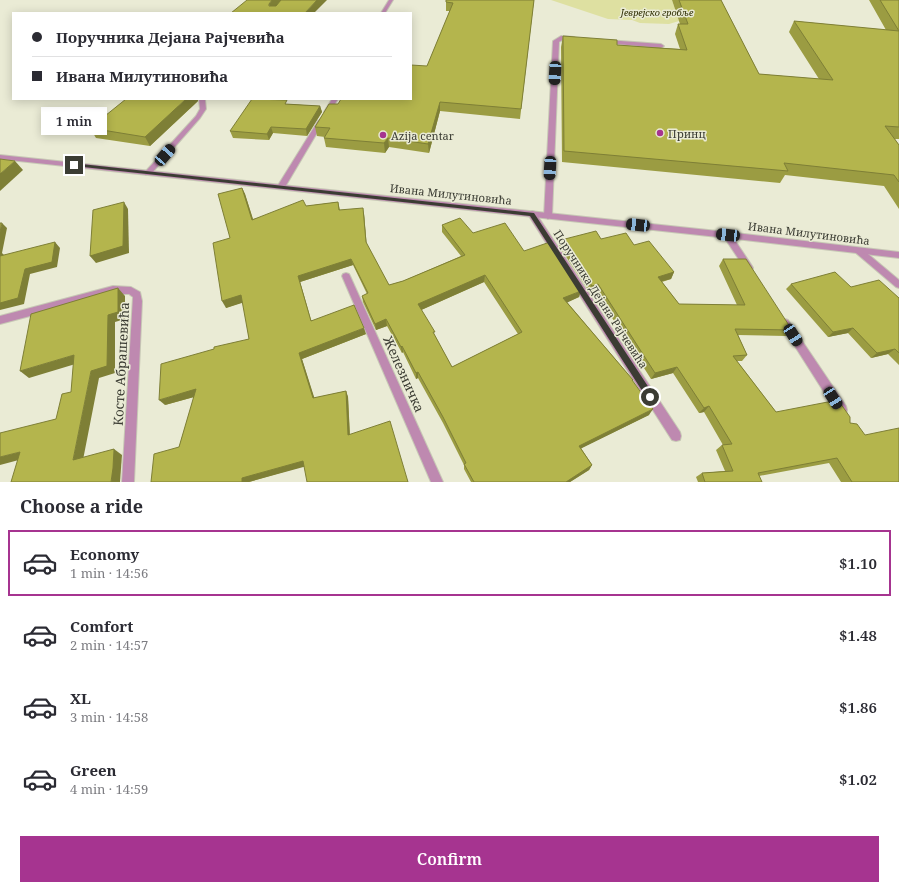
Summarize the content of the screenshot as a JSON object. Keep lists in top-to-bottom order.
{
  "streets": {
    "street": [
      "Ивана Милутиновића",
      "Поручника Дејана Рајчевића",
      "Косте Абрашевића",
      "Железничка"
    ]
  },
  "crossings": [
    ["Ивана Милутиновића", "Поручника Дејана Рајчевића"]
  ],
  "parks": ["Јеврејско гробље"],
  "places": ["Принц", "Azija centar"],
  "page": {
    "banner": ["Поручника Дејана Рајчевића", "Ивана Милутиновића"],
    "bubble": "1 min",
    "heading": "Choose a ride",
    "list": [
      {
        "name": "Economy",
        "note": "1 min · 14:56",
        "value": "$1.10"
      },
      {
        "name": "Comfort",
        "note": "2 min · 14:57",
        "value": "$1.48"
      },
      {
        "name": "XL",
        "note": "3 min · 14:58",
        "value": "$1.86"
      },
      {
        "name": "Green",
        "note": "4 min · 14:59",
        "value": "$1.02"
      }
    ],
    "buttons": "Confirm"
  }
}
